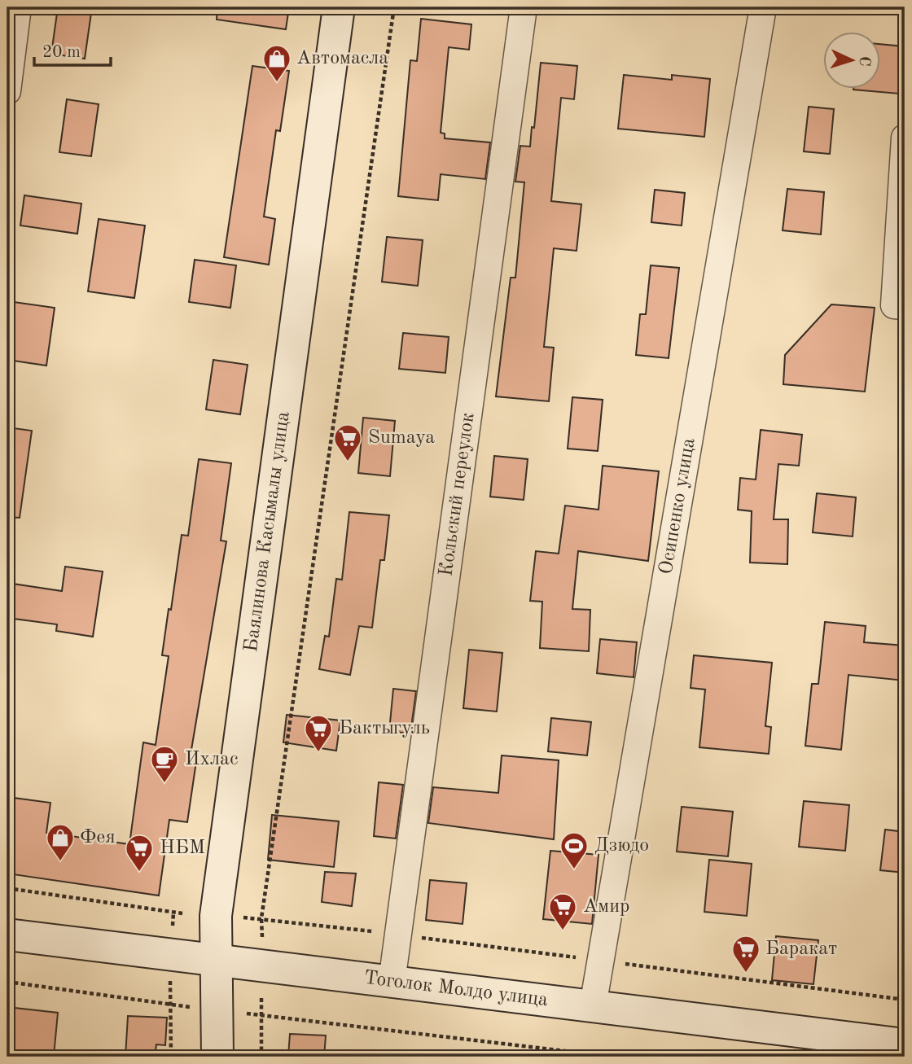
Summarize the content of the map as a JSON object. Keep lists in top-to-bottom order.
{
  "streets": {
    "main road": ["Баялинова Касымалы улица", "Тоголок Молдо улица"],
    "street": ["Кольский переулок", "Осипенко улица"]
  },
  "crossings": [
    ["Кольский переулок", "Тоголок Молдо улица"],
    ["Осипенко улица", "Тоголок Молдо улица"],
    ["Баялинова Касымалы улица", "Тоголок Молдо улица"]
  ],
  "places": {
    "shop": ["Автомасла", "Фея"],
    "supermarket": [
      "Sumaya",
      "Бактыгуль",
      "НБМ",
      "Амир",
      "Баракат"
    ],
    "cafe": ["Ихлас"],
    "sports": ["Дзюдо"]
  },
  "scale_bar": "20 m",
  "north": "right"
}
